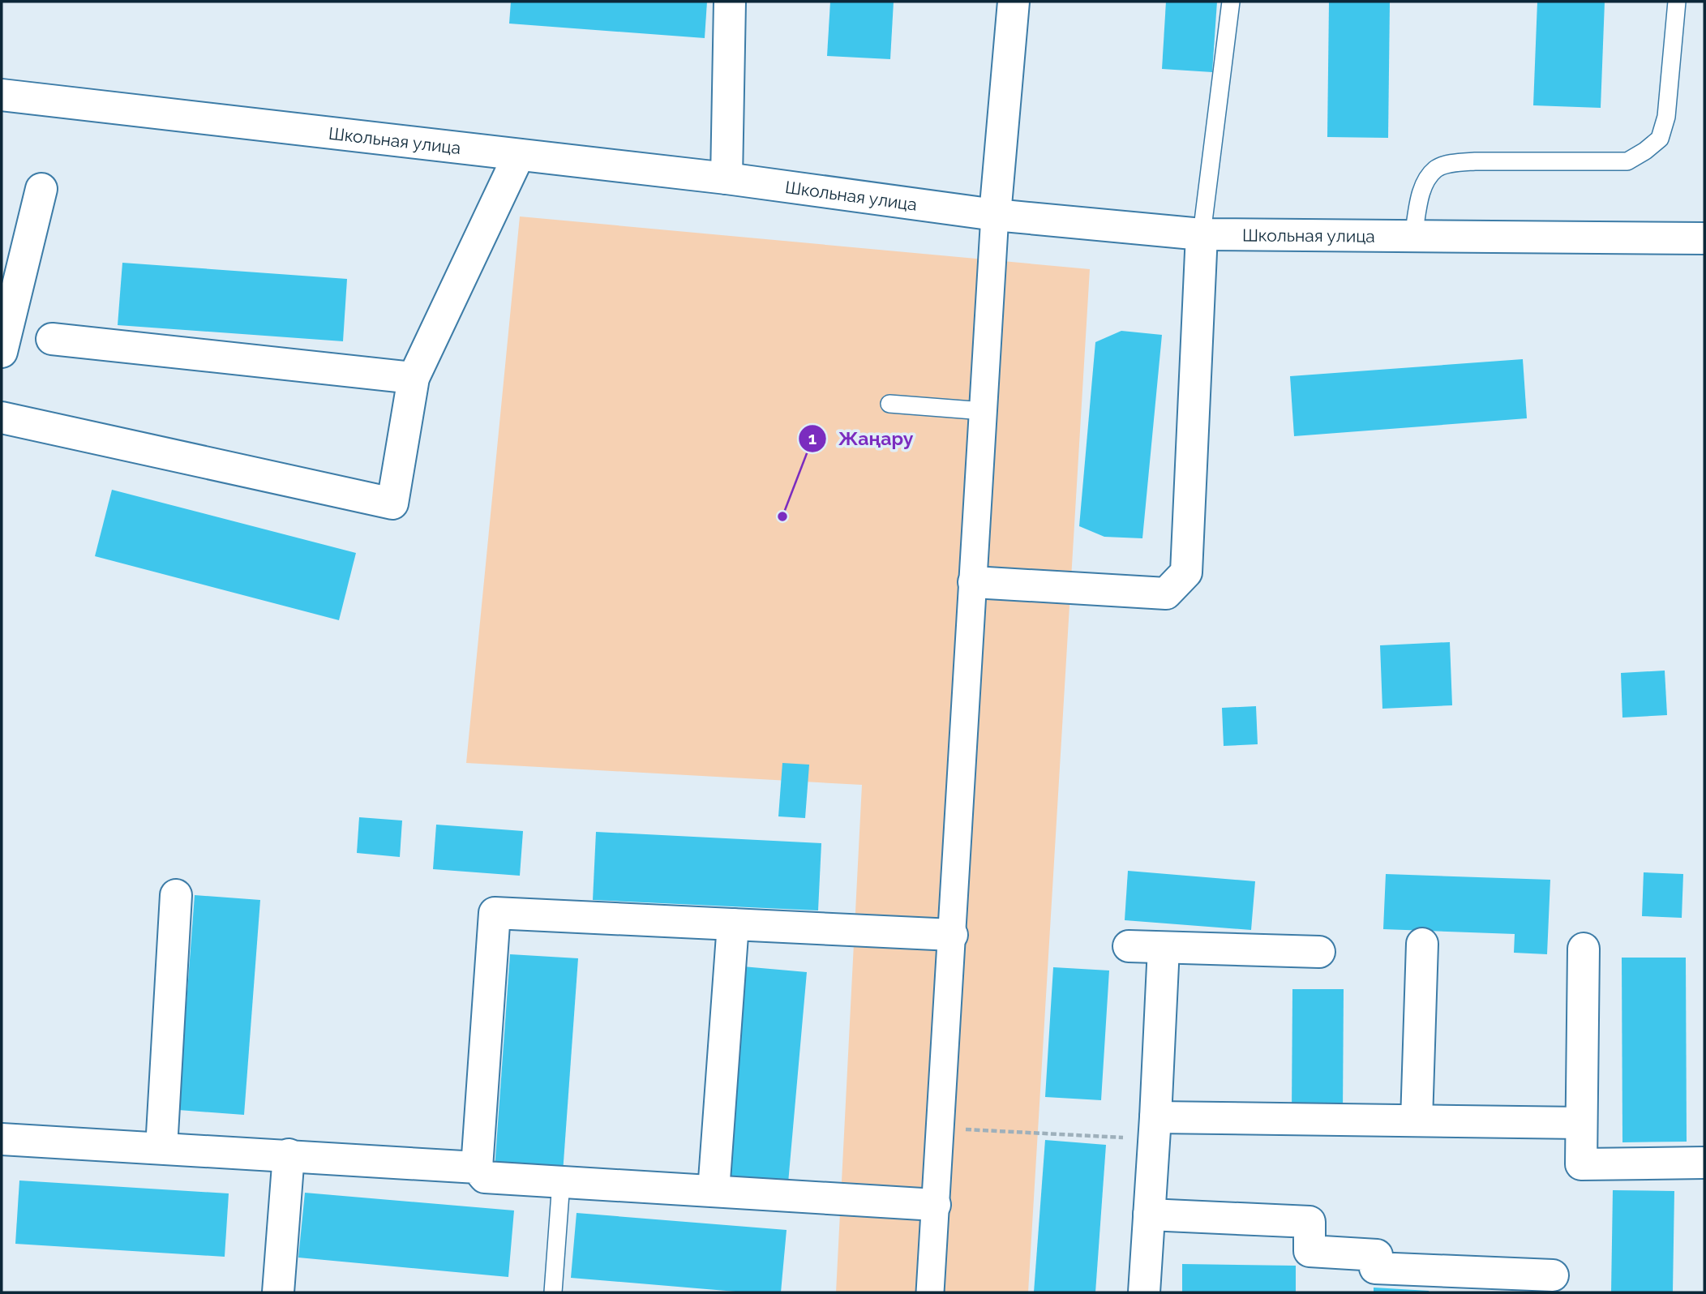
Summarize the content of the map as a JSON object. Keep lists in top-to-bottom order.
{
  "streets": {
    "street": ["Школьная улица"]
  },
  "places": ["Жаңару"]
}
